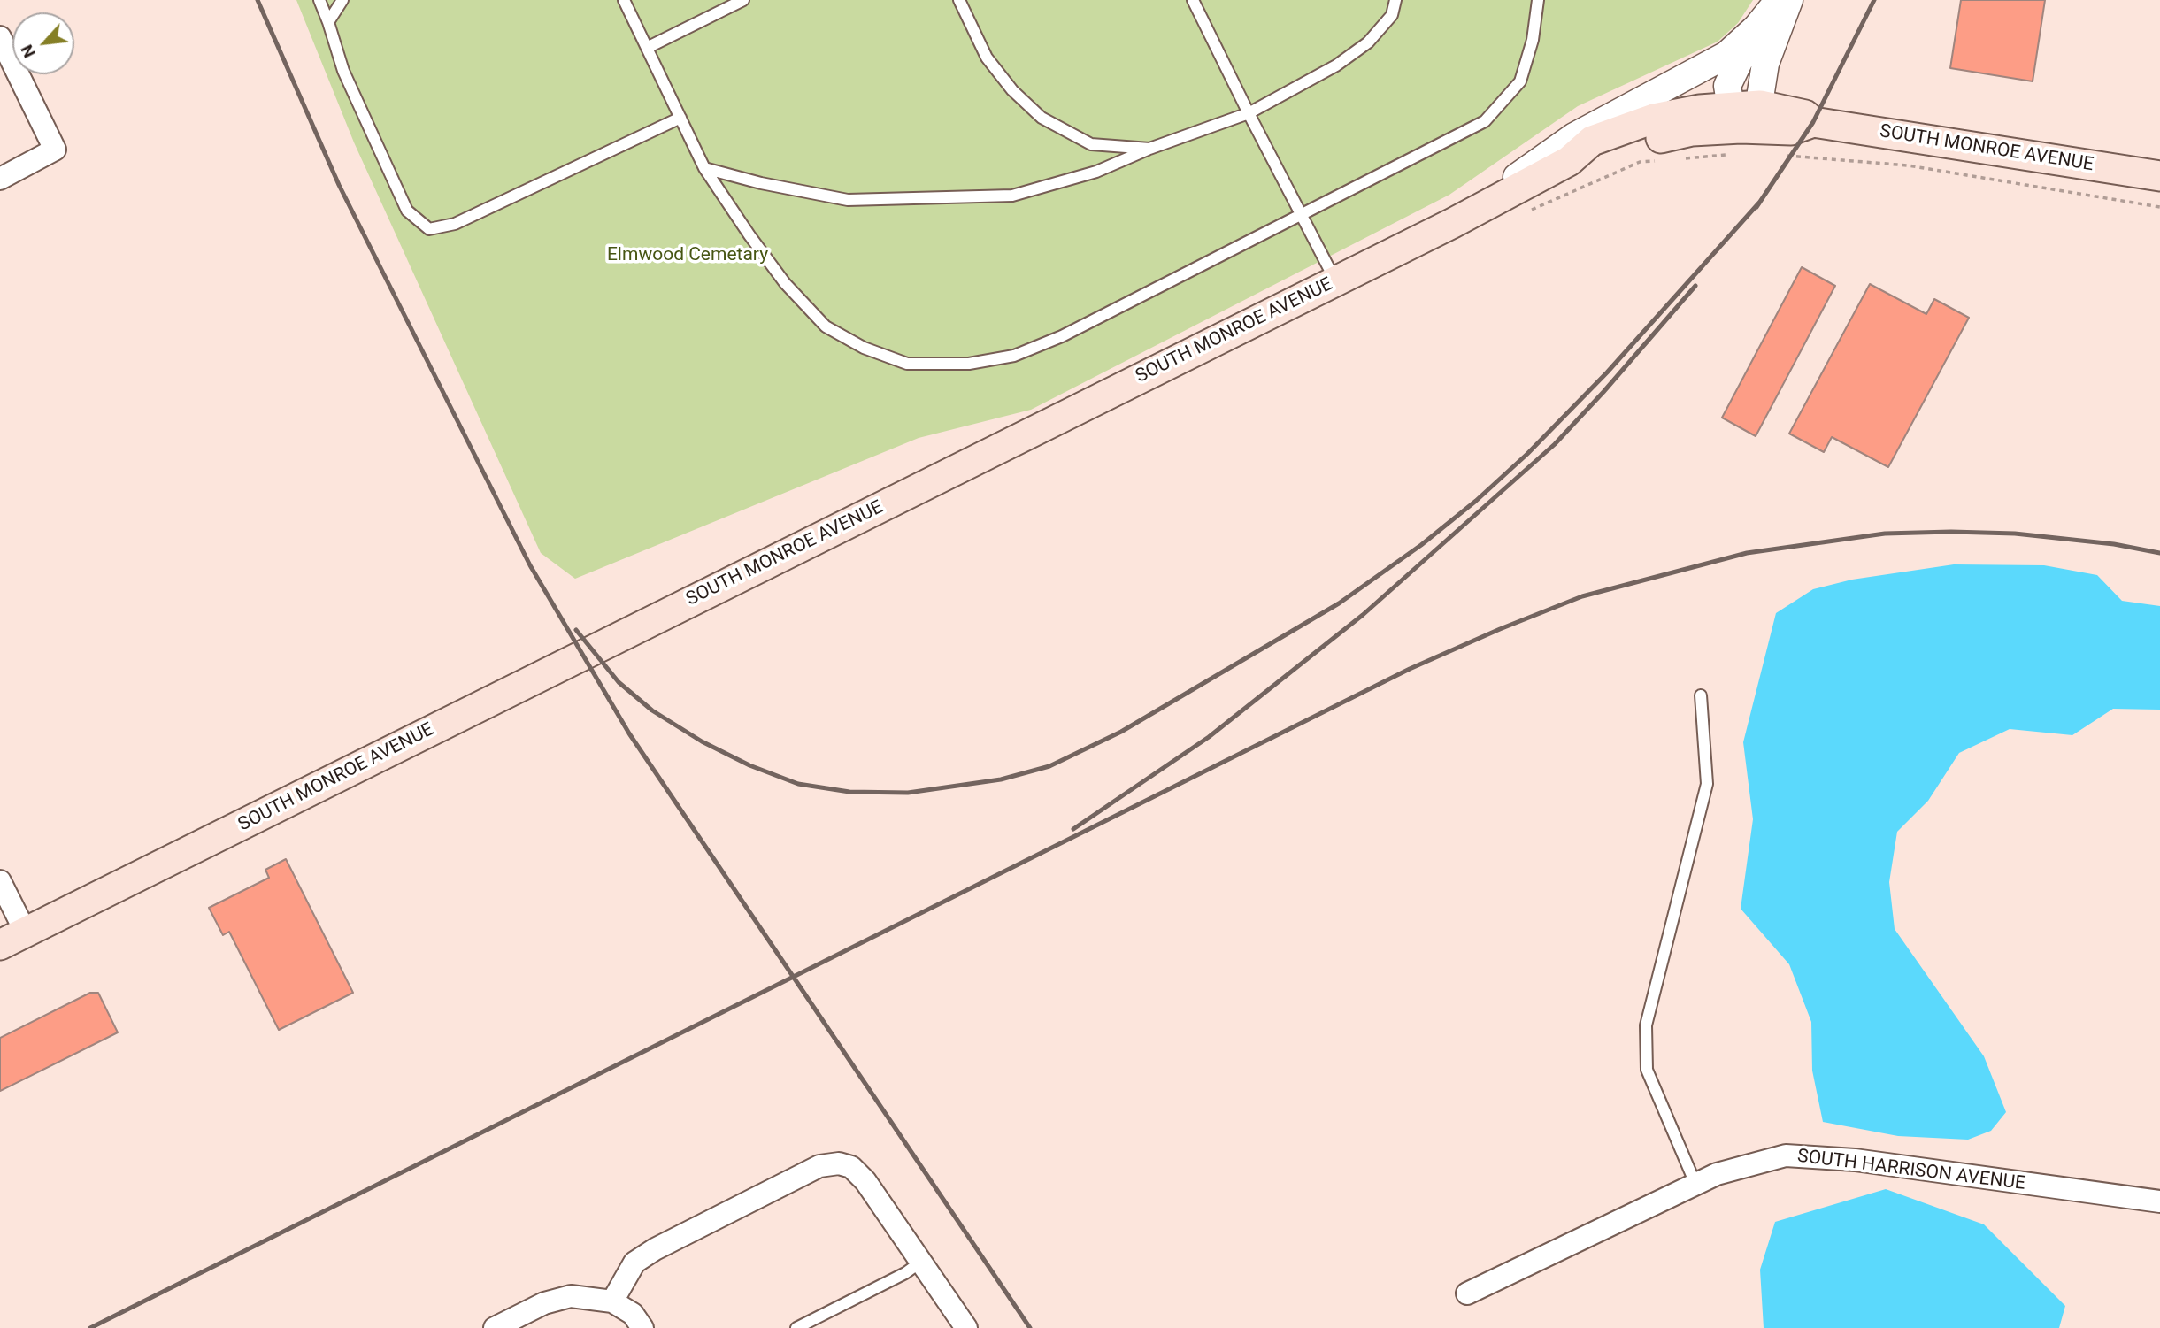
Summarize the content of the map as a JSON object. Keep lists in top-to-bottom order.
{
  "streets": {
    "main road": ["SOUTH MONROE AVENUE"],
    "street": ["SOUTH HARRISON AVENUE"]
  },
  "parks": ["Elmwood Cemetary"],
  "north": "bottom left"
}
